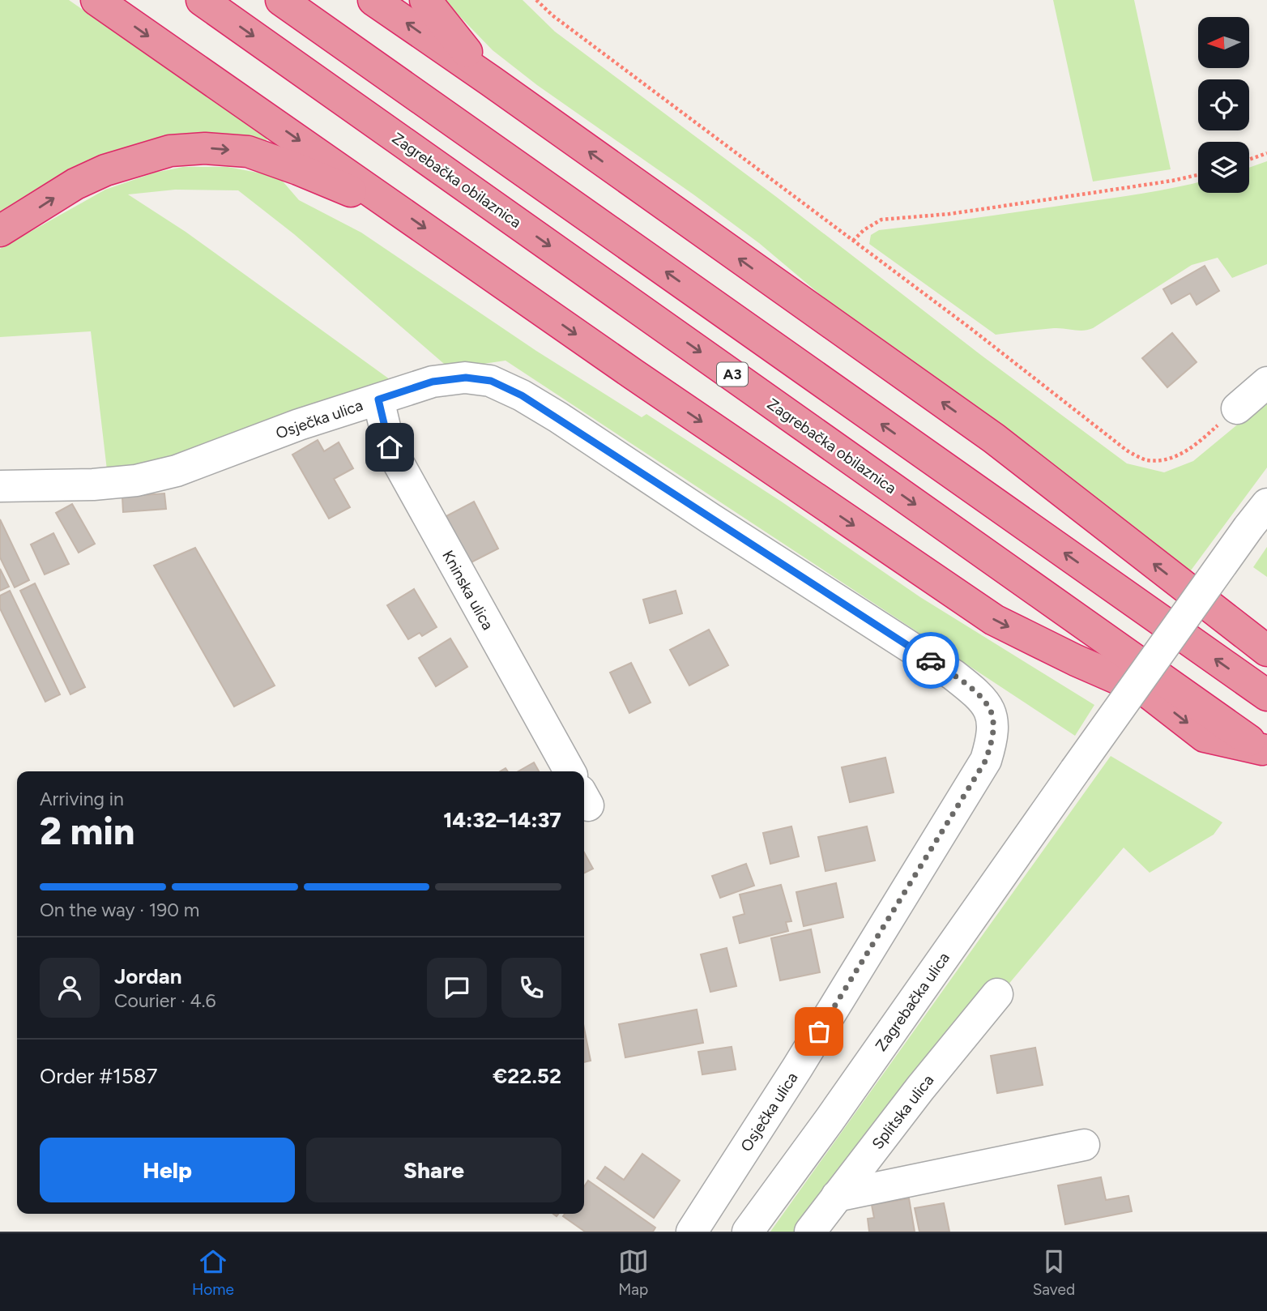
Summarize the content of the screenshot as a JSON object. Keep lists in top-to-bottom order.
{
  "streets": {
    "highway": ["Zagrebačka obilaznica", "A3"],
    "street": [
      "Osječka ulica",
      "Kninska ulica",
      "Zagrebačka ulica",
      "Splitska ulica"
    ]
  },
  "crossings": [
    ["Osječka ulica", "Kninska ulica"]
  ],
  "north": "left",
  "page": {
    "heading": ["2 min", "Arriving in", "14:32–14:37"],
    "panel": [
      "Jordan",
      "Courier · 4.6",
      "Order #1587",
      "€22.52"
    ],
    "bar": "On the way · 190 m",
    "buttons": ["Help", "Share"],
    "tabs": ["Home", "Map", "Saved"]
  }
}
